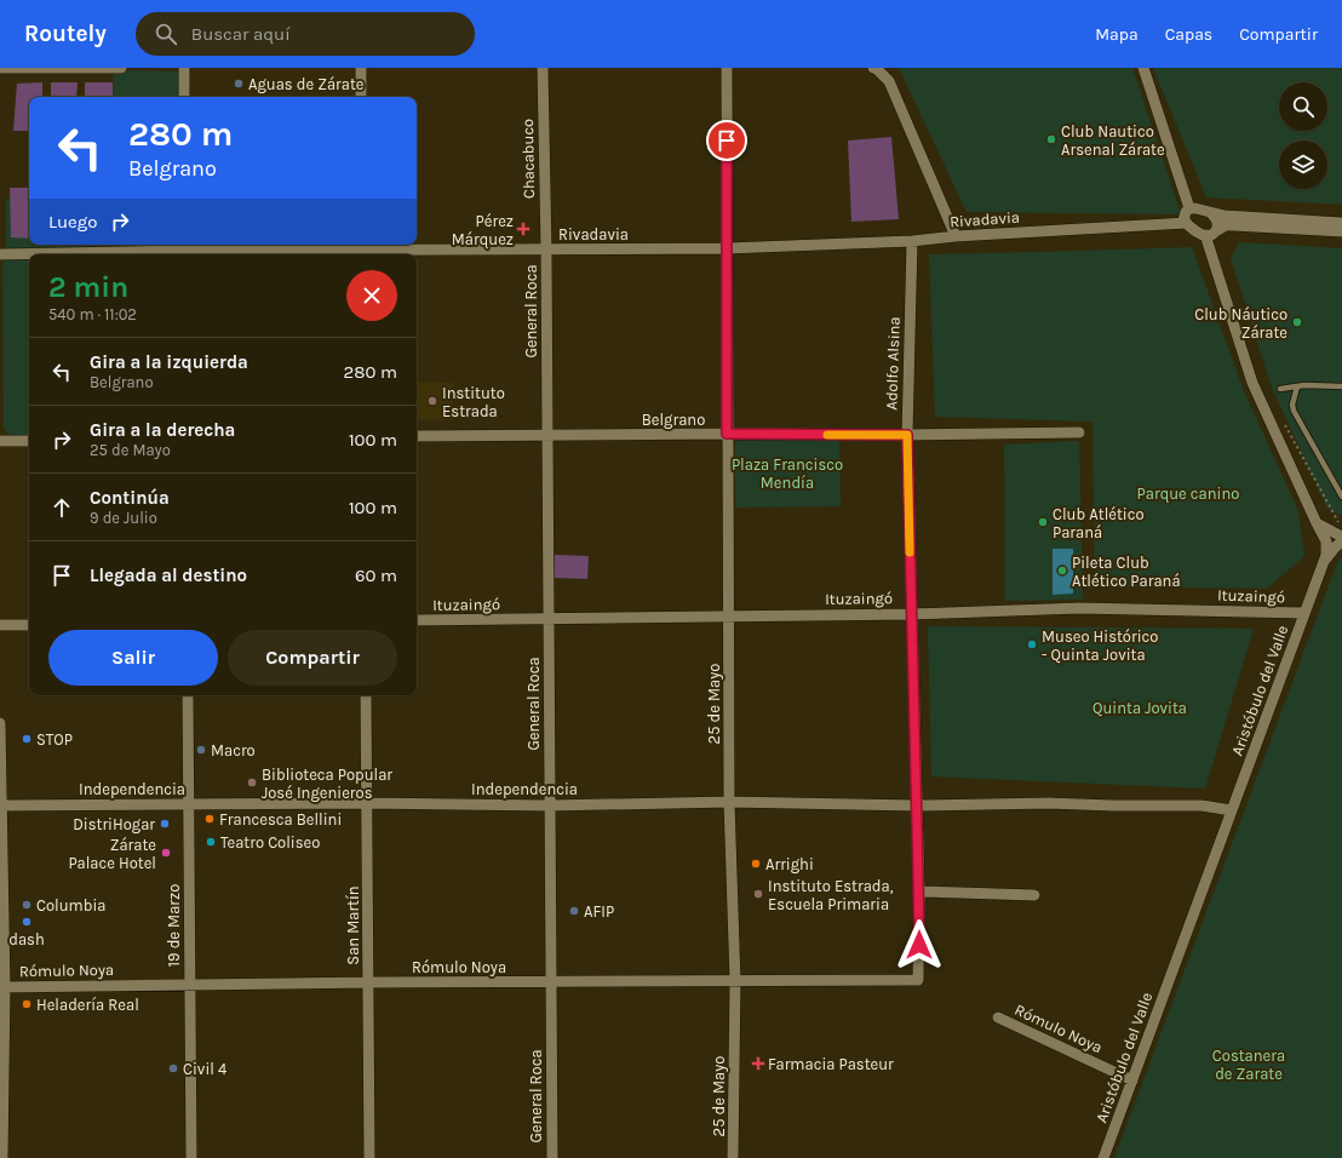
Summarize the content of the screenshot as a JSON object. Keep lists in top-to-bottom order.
{
  "streets": {
    "street": [
      "Chacabuco",
      "Rivadavia",
      "General Roca",
      "Adolfo Alsina",
      "Belgrano",
      "Ituzaingó",
      "Aristóbulo del Valle",
      "25 de Mayo",
      "Independencia",
      "19 de Marzo",
      "San Martín",
      "Rómulo Noya"
    ]
  },
  "crossings": [
    ["Chacabuco", "Rivadavia"],
    ["Chacabuco", "General Roca"],
    ["Rivadavia", "General Roca"],
    ["Rivadavia", "Adolfo Alsina"],
    ["Rivadavia", "Aristóbulo del Valle"],
    ["Rivadavia", "25 de Mayo"],
    ["General Roca", "Belgrano"],
    ["General Roca", "Ituzaingó"],
    ["General Roca", "Independencia"],
    ["General Roca", "Rómulo Noya"],
    ["Adolfo Alsina", "Belgrano"],
    ["Adolfo Alsina", "Ituzaingó"],
    ["Adolfo Alsina", "Independencia"],
    ["Adolfo Alsina", "Rómulo Noya"],
    ["Belgrano", "25 de Mayo"],
    ["Ituzaingó", "Aristóbulo del Valle"],
    ["Ituzaingó", "25 de Mayo"],
    ["Aristóbulo del Valle", "Independencia"],
    ["Aristóbulo del Valle", "Rómulo Noya"],
    ["25 de Mayo", "Independencia"],
    ["25 de Mayo", "Rómulo Noya"],
    ["Independencia", "19 de Marzo"],
    ["Independencia", "San Martín"],
    ["19 de Marzo", "Rómulo Noya"],
    ["San Martín", "Rómulo Noya"]
  ],
  "parks": [
    "Plaza Francisco Mendía",
    "Parque canino",
    "Quinta Jovita",
    "Costanera de Zarate"
  ],
  "places": {
    "other": [
      "Aguas de Zárate",
      "Club Nautico Arsenal Zárate",
      "Club Náutico Zárate",
      "Instituto Estrada",
      "Club Atlético Paraná",
      "Pileta Club Atlético Paraná",
      "Museo Histórico - Quinta Jovita",
      "STOP",
      "Macro",
      "Biblioteca Popular José Ingenieros",
      "Francesca Bellini",
      "DistriHogar",
      "Teatro Coliseo",
      "Zárate Palace Hotel",
      "Arrighi",
      "Instituto Estrada, Escuela Primaria",
      "Columbia",
      "AFIP",
      "dash",
      "Heladería Real",
      "Civil 4"
    ],
    "health": ["Pérez Márquez", "Farmacia Pasteur"]
  },
  "page": {
    "header": "Routely",
    "search": "Buscar aquí",
    "nav": ["Mapa", "Capas", "Compartir"],
    "turn": ["280 m", "Belgrano"],
    "then": "Luego",
    "heading": ["2 min", "540 m · 11:02"],
    "list": [
      {
        "name": "Gira a la izquierda",
        "note": "Belgrano",
        "value": "280 m"
      },
      {
        "name": "Gira a la derecha",
        "note": "25 de Mayo",
        "value": "100 m"
      },
      {
        "name": "Continúa",
        "note": "9 de Julio",
        "value": "100 m"
      },
      {
        "name": "Llegada al destino",
        "value": "60 m"
      }
    ],
    "buttons": ["Salir", "Compartir"]
  }
}
